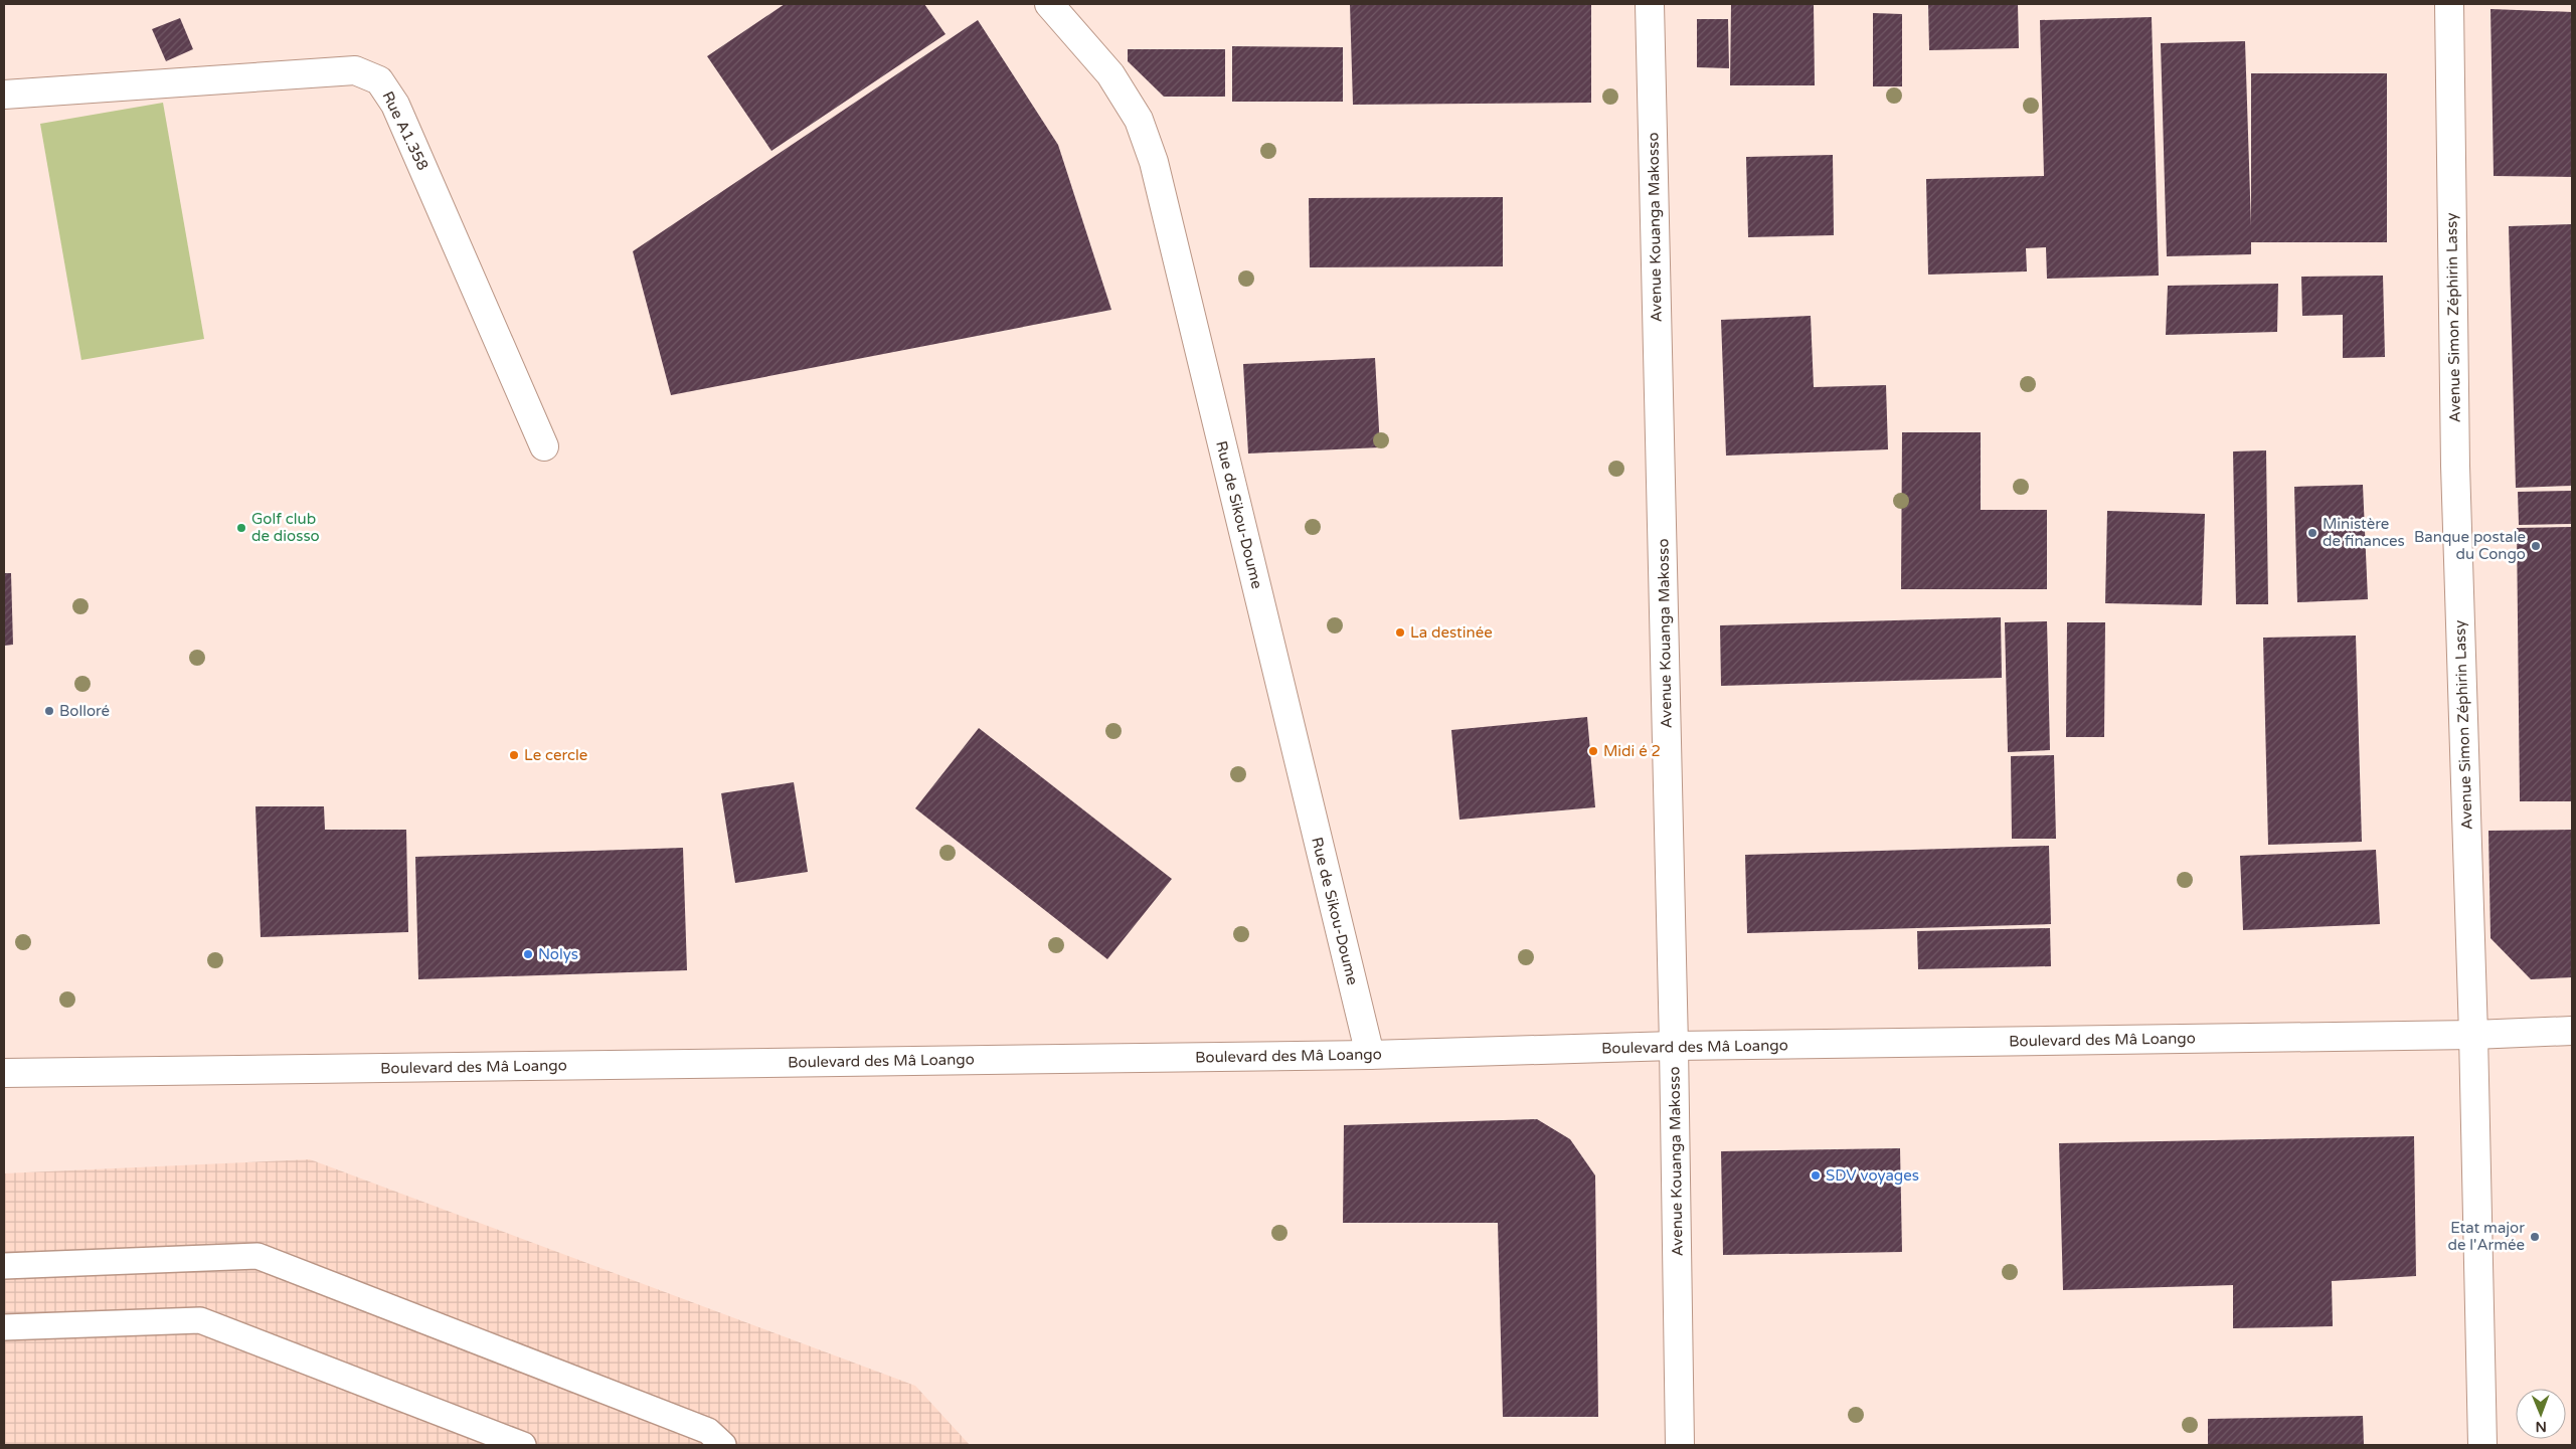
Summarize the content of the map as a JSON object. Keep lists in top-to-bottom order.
{
  "streets": {
    "street": [
      "Rue A1.358",
      "Avenue Kouanga Makosso",
      "Avenue Simon Zéphirin Lassy",
      "Rue de Sikou-Doume",
      "Boulevard des Mâ Loango"
    ]
  },
  "crossings": [
    ["Avenue Kouanga Makosso", "Boulevard des Mâ Loango"],
    ["Avenue Simon Zéphirin Lassy", "Boulevard des Mâ Loango"],
    ["Rue de Sikou-Doume", "Boulevard des Mâ Loango"]
  ],
  "places": [
    "Golf club de diosso",
    "Ministère de finances",
    "Banque postale du Congo",
    "La destinée",
    "Bolloré",
    "Midi é 2",
    "Le cercle",
    "Nolys",
    "SDV voyages",
    "Etat major de l'Armée"
  ],
  "north": "bottom"
}
